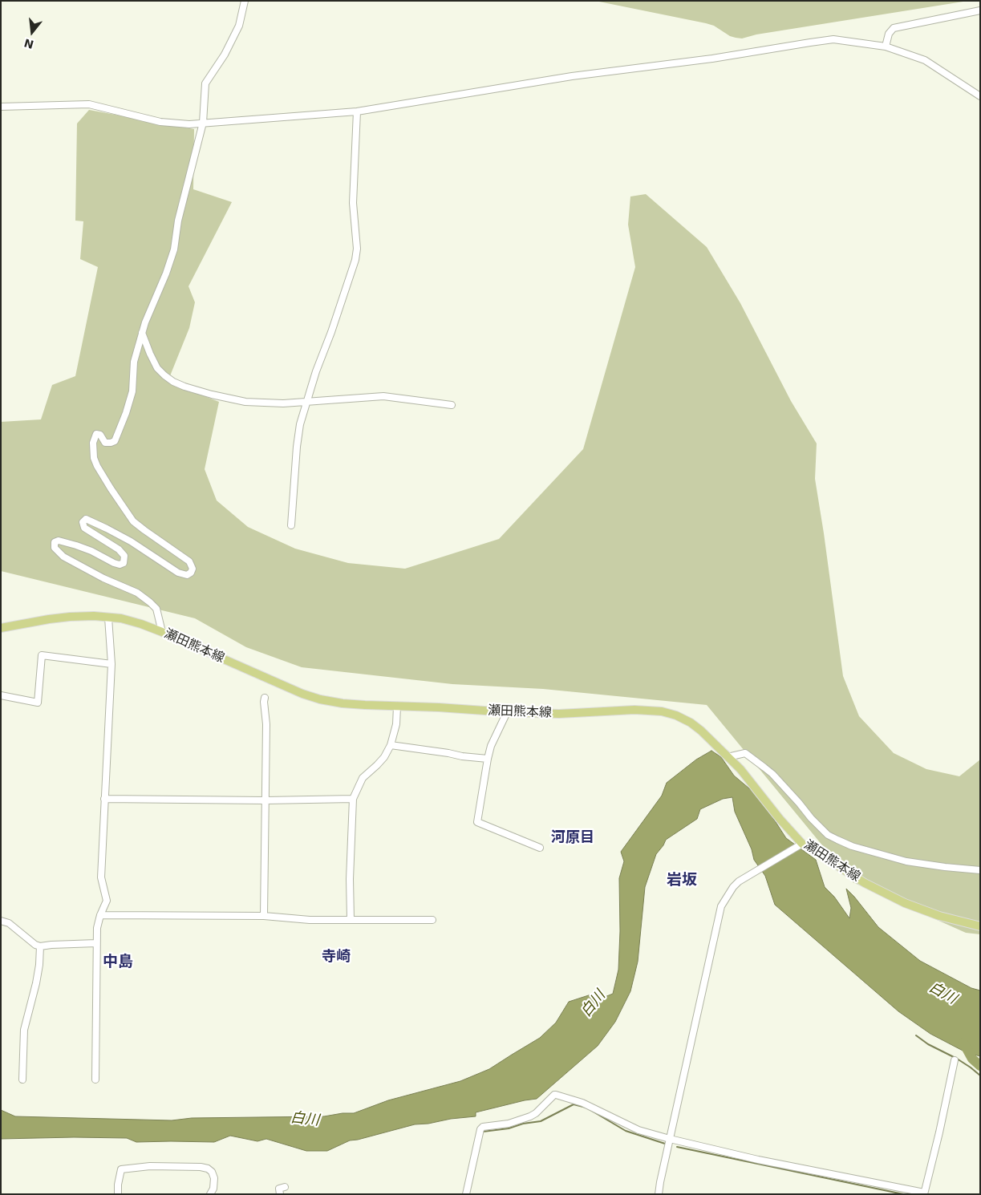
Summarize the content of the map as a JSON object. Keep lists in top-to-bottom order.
{
  "streets": {
    "main road": ["瀬田熊本線"]
  },
  "districts": [
    "河原目",
    "岩坂",
    "寺崎",
    "中島"
  ],
  "water": ["白川"],
  "north": "bottom"
}
